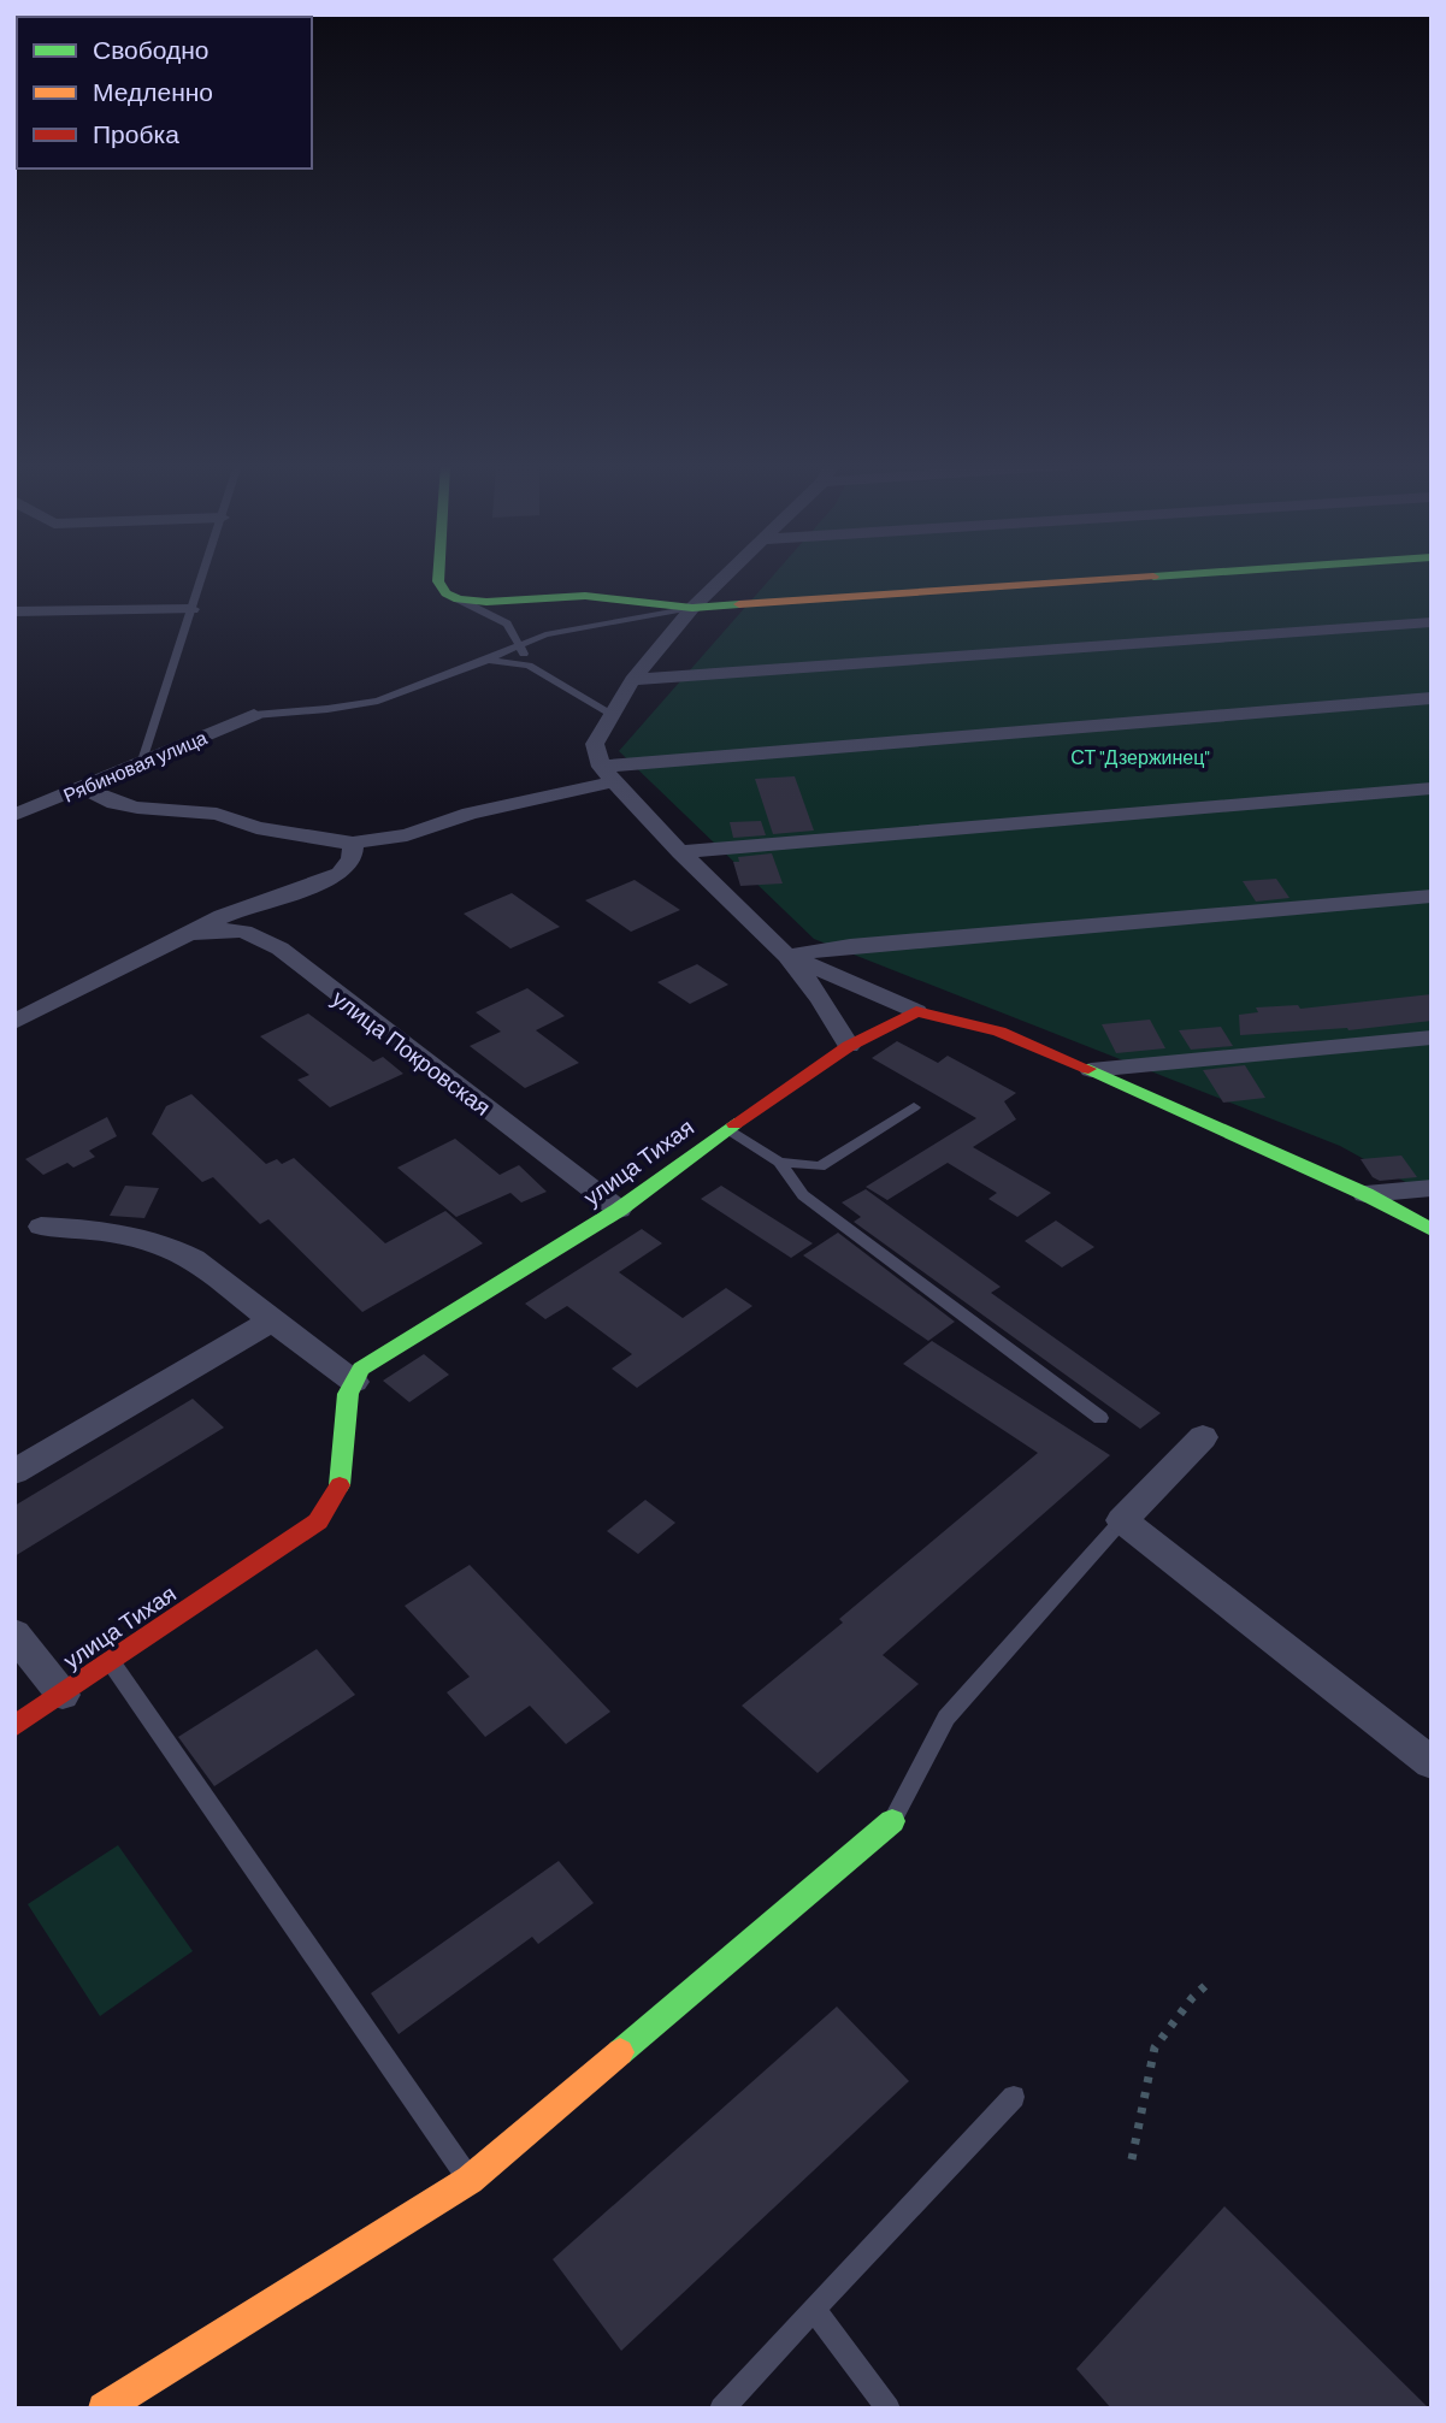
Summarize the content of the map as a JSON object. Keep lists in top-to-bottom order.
{
  "streets": {
    "street": ["Рябиновая улица", "улица Покровская", "улица Тихая"]
  },
  "crossings": [
    ["улица Покровская", "улица Тихая"]
  ],
  "parks": ["СТ \"Дзержинец\""],
  "legend": ["Свободно", "Медленно", "Пробка"]
}
